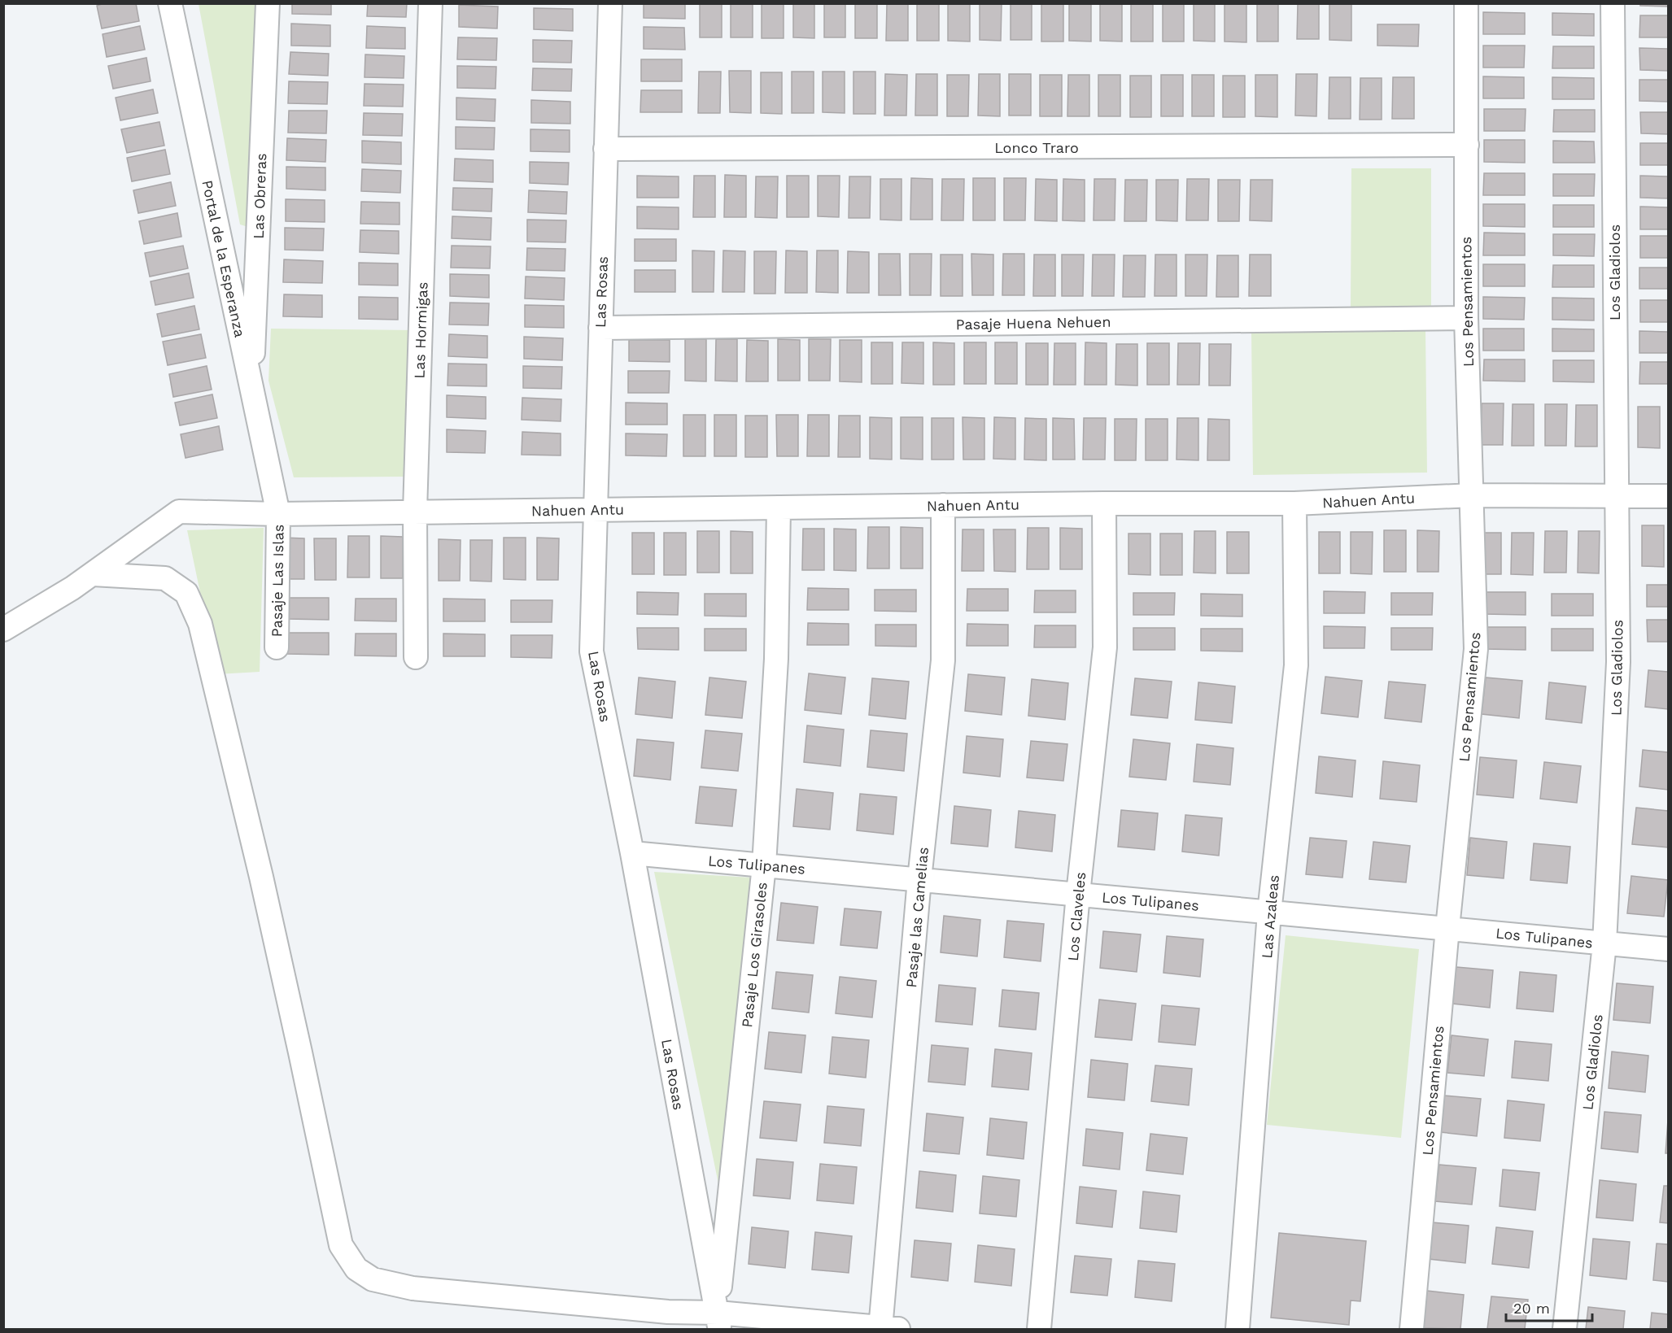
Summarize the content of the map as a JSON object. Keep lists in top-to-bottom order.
{
  "streets": {
    "street": [
      "Lonco Traro",
      "Las Obreras",
      "Portal de la Esperanza",
      "Los Gladiolos",
      "Las Rosas",
      "Los Pensamientos",
      "Pasaje Huena Nehuen",
      "Las Hormigas",
      "Nahuen Antu",
      "Pasaje Las Islas",
      "Los Tulipanes",
      "Los Claveles",
      "Las Azaleas",
      "Pasaje las Camelias",
      "Pasaje Los Girasoles"
    ]
  },
  "crossings": [
    ["Lonco Traro", "Las Rosas"],
    ["Lonco Traro", "Los Pensamientos"],
    ["Las Obreras", "Portal de la Esperanza"],
    ["Portal de la Esperanza", "Nahuen Antu"],
    ["Portal de la Esperanza", "Pasaje Las Islas"],
    ["Los Gladiolos", "Nahuen Antu"],
    ["Los Gladiolos", "Los Tulipanes"],
    ["Las Rosas", "Pasaje Huena Nehuen"],
    ["Las Rosas", "Nahuen Antu"],
    ["Las Rosas", "Los Tulipanes"],
    ["Las Rosas", "Pasaje Los Girasoles"],
    ["Los Pensamientos", "Pasaje Huena Nehuen"],
    ["Los Pensamientos", "Nahuen Antu"],
    ["Los Pensamientos", "Los Tulipanes"],
    ["Las Hormigas", "Nahuen Antu"],
    ["Nahuen Antu", "Pasaje Las Islas"],
    ["Nahuen Antu", "Los Claveles"],
    ["Nahuen Antu", "Las Azaleas"],
    ["Nahuen Antu", "Pasaje las Camelias"],
    ["Nahuen Antu", "Pasaje Los Girasoles"],
    ["Los Tulipanes", "Los Claveles"],
    ["Los Tulipanes", "Las Azaleas"],
    ["Los Tulipanes", "Pasaje las Camelias"],
    ["Los Tulipanes", "Pasaje Los Girasoles"]
  ],
  "scale_bar": "20 m"
}
